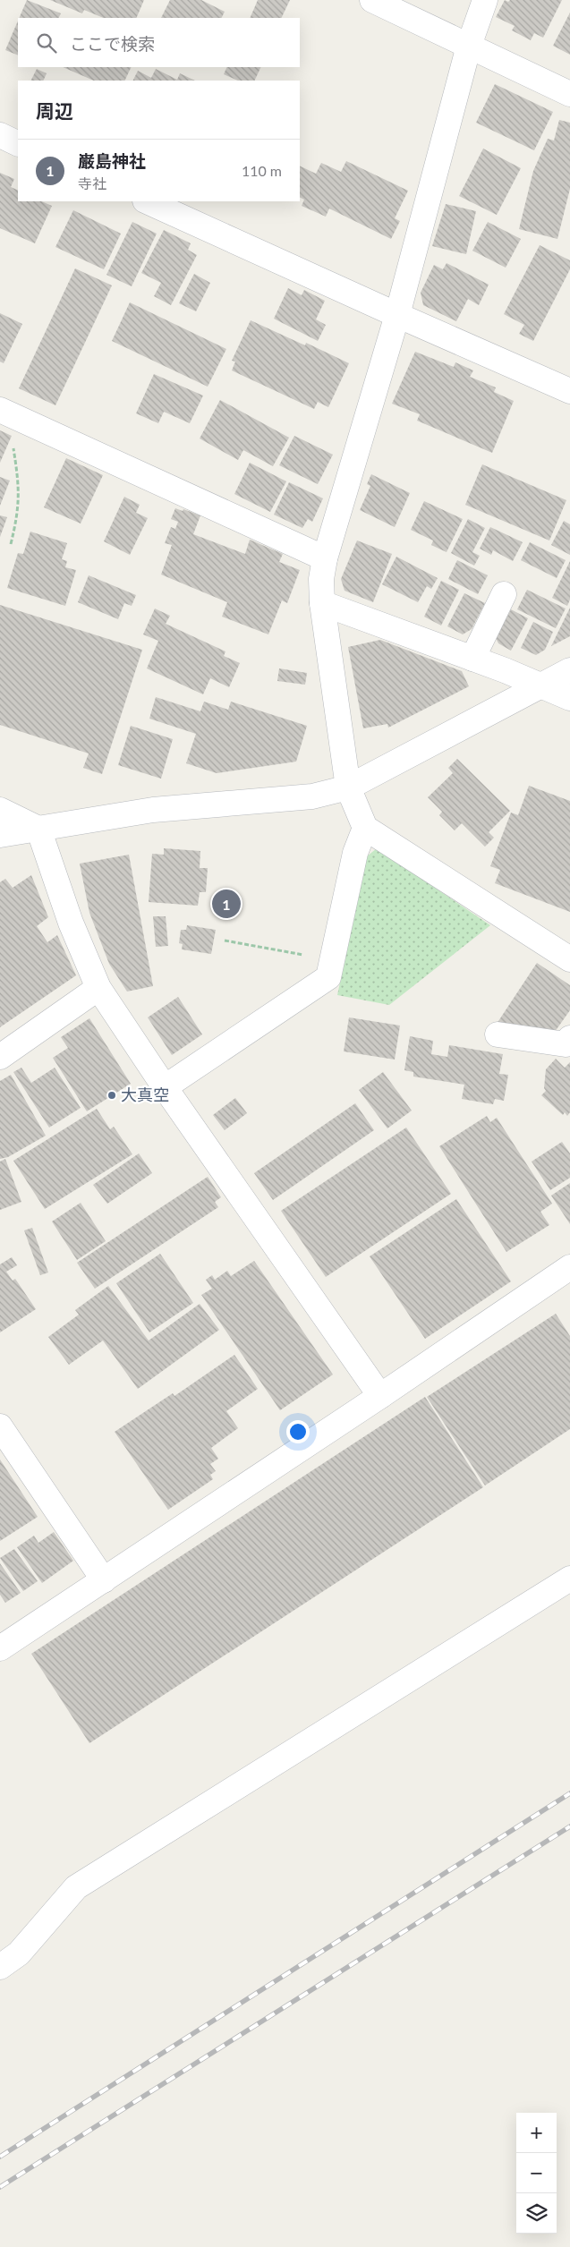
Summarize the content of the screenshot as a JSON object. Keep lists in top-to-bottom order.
{
  "places": ["大真空"],
  "page": {
    "search": "ここで検索",
    "heading": "周辺",
    "list": [
      {
        "mark": "1",
        "name": "巌島神社",
        "note": "寺社",
        "value": "110 m"
      }
    ],
    "pins": "1",
    "map_buttons": ["+", "−"]
  }
}
